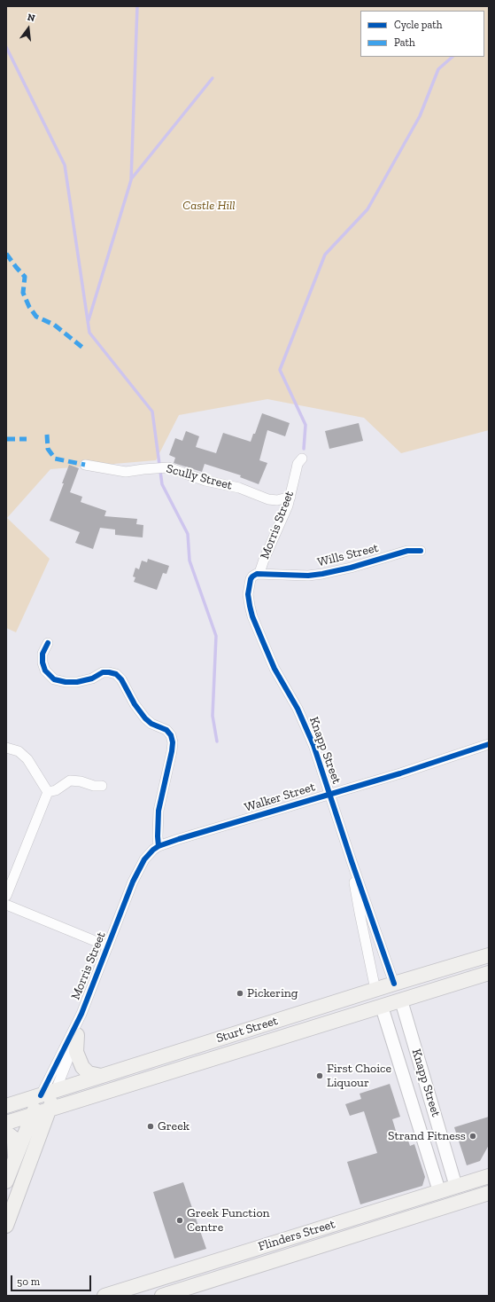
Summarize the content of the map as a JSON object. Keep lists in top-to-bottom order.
{
  "streets": {
    "main road": ["Morris Street", "Sturt Street", "Flinders Street"],
    "street": [
      "Scully Street",
      "Wills Street",
      "Knapp Street",
      "Walker Street"
    ]
  },
  "crossings": [
    ["Scully Street", "Morris Street"],
    ["Morris Street", "Wills Street"],
    ["Morris Street", "Knapp Street"],
    ["Morris Street", "Walker Street"],
    ["Morris Street", "Sturt Street"],
    ["Wills Street", "Knapp Street"],
    ["Knapp Street", "Walker Street"],
    ["Knapp Street", "Sturt Street"],
    ["Knapp Street", "Flinders Street"]
  ],
  "parks": ["Castle Hill"],
  "places": [
    "Pickering",
    "First Choice Liquour",
    "Greek",
    "Strand Fitness",
    "Greek Function Centre"
  ],
  "legend": ["Cycle path", "Path"],
  "scale_bar": "50 m",
  "north": "top"
}
